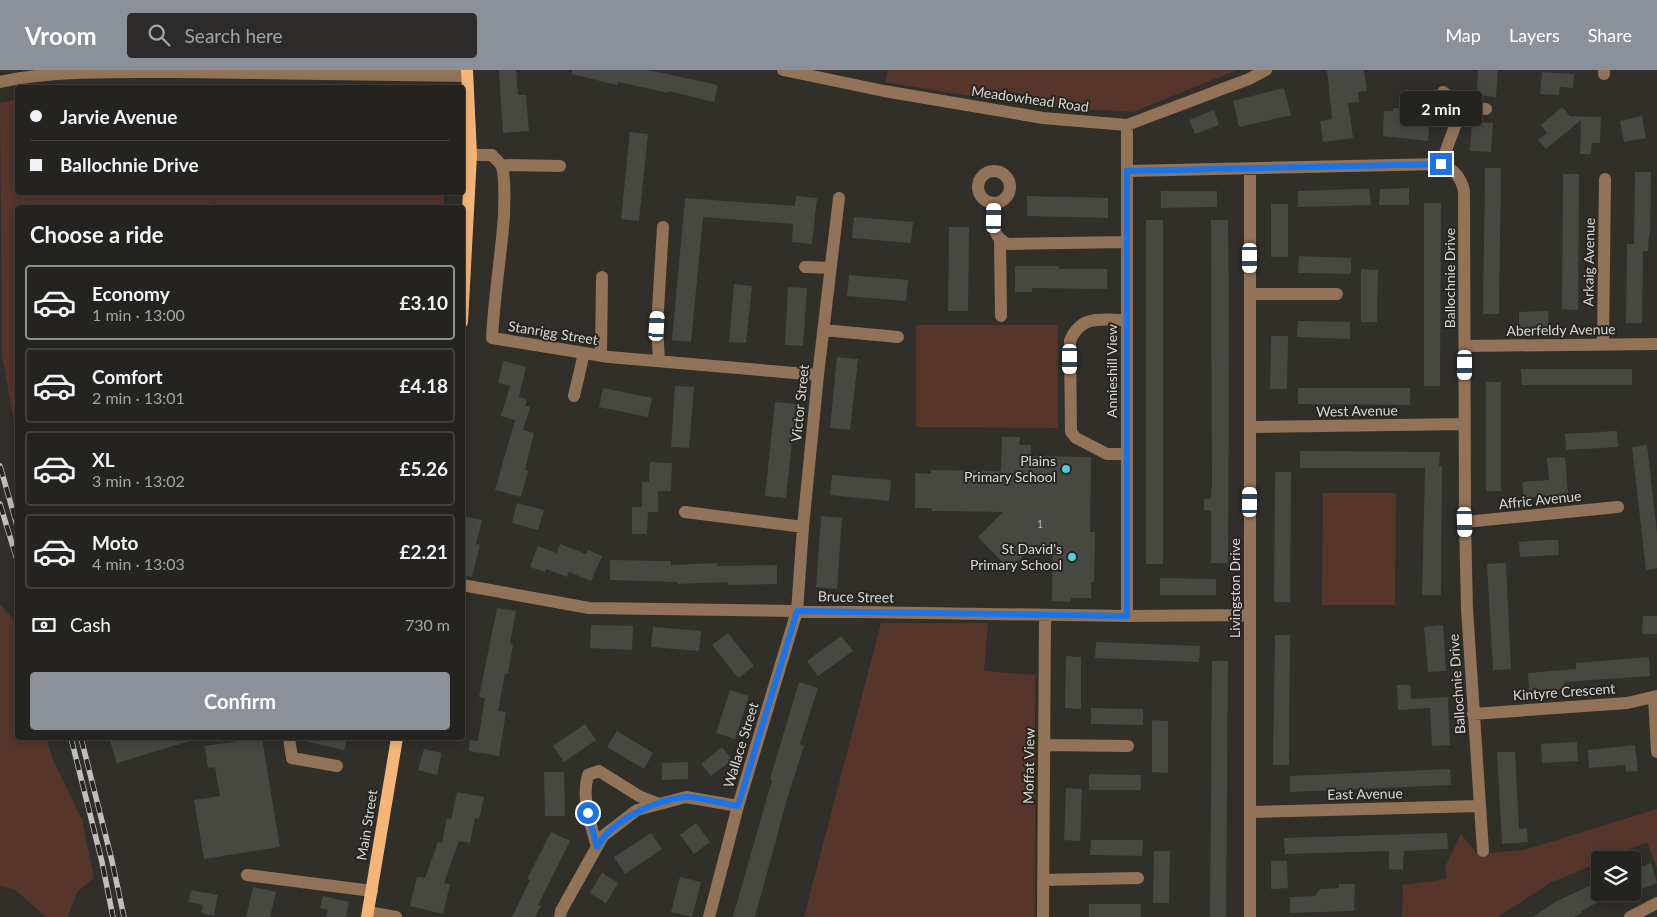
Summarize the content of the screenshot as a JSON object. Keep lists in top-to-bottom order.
{
  "streets": {
    "main road": ["Main Street"],
    "street": [
      "Meadowhead Road",
      "Arkaig Avenue",
      "Ballochnie Drive",
      "Aberfeldy Avenue",
      "Stanrigg Street",
      "Annieshill View",
      "Victor Street",
      "West Avenue",
      "Affric Avenue",
      "Livingston Drive",
      "Bruce Street",
      "Kintyre Crescent",
      "Wallace Street",
      "Moffat View",
      "East Avenue"
    ]
  },
  "crossings": [
    ["Meadowhead Road", "Annieshill View"],
    ["Arkaig Avenue", "Aberfeldy Avenue"],
    ["Ballochnie Drive", "Aberfeldy Avenue"],
    ["Ballochnie Drive", "West Avenue"],
    ["Ballochnie Drive", "Affric Avenue"],
    ["Ballochnie Drive", "Kintyre Crescent"],
    ["Ballochnie Drive", "East Avenue"],
    ["Stanrigg Street", "Victor Street"],
    ["Annieshill View", "Bruce Street"],
    ["Victor Street", "Bruce Street"],
    ["Victor Street", "Wallace Street"],
    ["West Avenue", "Livingston Drive"],
    ["Livingston Drive", "Bruce Street"],
    ["Livingston Drive", "East Avenue"],
    ["Bruce Street", "Wallace Street"],
    ["Bruce Street", "Moffat View"]
  ],
  "places": ["Plains Primary School", "St David's Primary School"],
  "house_numbers": ["1"],
  "page": {
    "header": "Vroom",
    "search": "Search here",
    "nav": ["Map", "Layers", "Share"],
    "banner": ["Jarvie Avenue", "Ballochnie Drive"],
    "bubble": "2 min",
    "heading": "Choose a ride",
    "list": [
      {
        "name": "Economy",
        "note": "1 min · 13:00",
        "value": "£3.10"
      },
      {
        "name": "Comfort",
        "note": "2 min · 13:01",
        "value": "£4.18"
      },
      {
        "name": "XL",
        "note": "3 min · 13:02",
        "value": "£5.26"
      },
      {
        "name": "Moto",
        "note": "4 min · 13:03",
        "value": "£2.21"
      }
    ],
    "pay": ["Cash", "730 m"],
    "buttons": "Confirm"
  }
}
